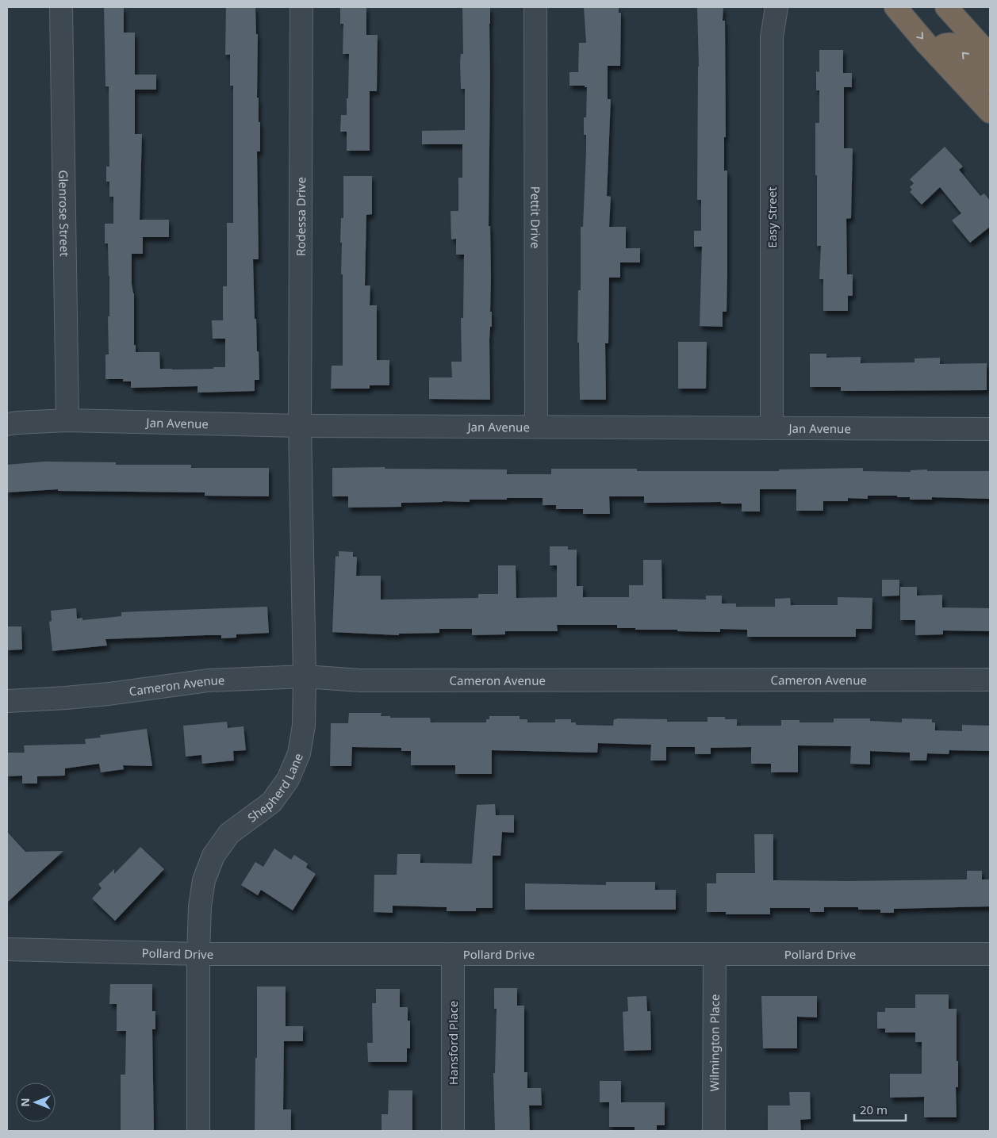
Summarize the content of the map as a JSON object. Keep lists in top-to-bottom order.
{
  "streets": {
    "street": [
      "Glenrose Street",
      "Rodessa Drive",
      "Pettit Drive",
      "Easy Street",
      "Jan Avenue",
      "Cameron Avenue",
      "Shepherd Lane",
      "Pollard Drive",
      "Hansford Place",
      "Wilmington Place"
    ]
  },
  "crossings": [
    ["Glenrose Street", "Jan Avenue"],
    ["Rodessa Drive", "Jan Avenue"],
    ["Rodessa Drive", "Shepherd Lane"],
    ["Pettit Drive", "Jan Avenue"],
    ["Easy Street", "Jan Avenue"],
    ["Jan Avenue", "Shepherd Lane"],
    ["Cameron Avenue", "Shepherd Lane"],
    ["Shepherd Lane", "Pollard Drive"],
    ["Pollard Drive", "Hansford Place"],
    ["Pollard Drive", "Wilmington Place"]
  ],
  "scale_bar": "20 m",
  "north": "left"
}
